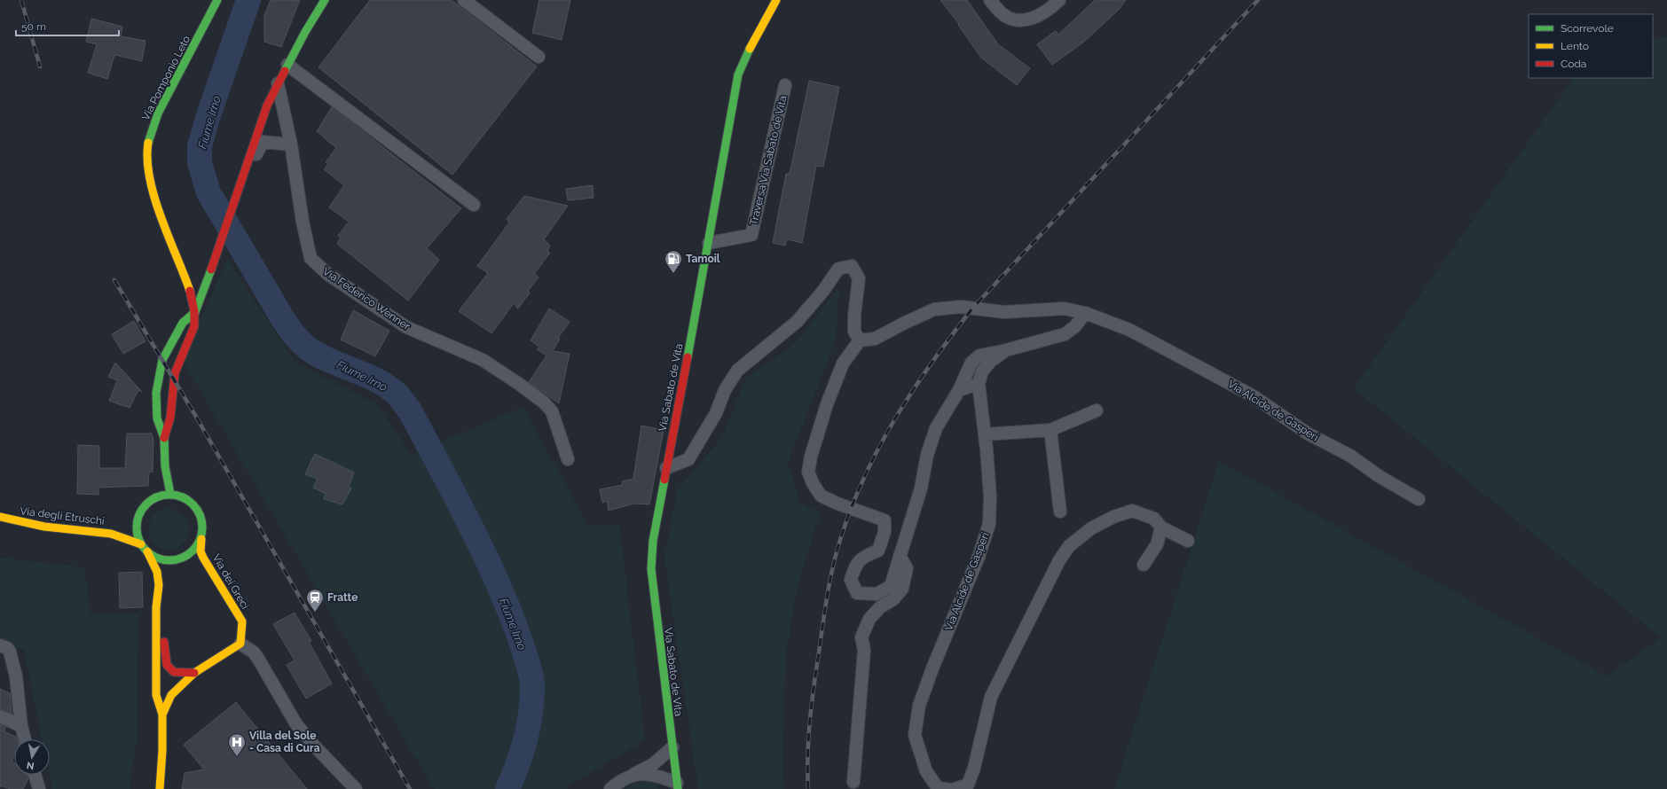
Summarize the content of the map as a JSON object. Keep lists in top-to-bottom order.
{
  "streets": {
    "main road": [
      "Via Pomponio Leto",
      "Via Sabato de Vita",
      "Via degli Etruschi",
      "Via dei Greci"
    ],
    "street": ["Traversa Via Sabato de Vita", "Via Federico Wenner", "Via Alcide de Gasperi"]
  },
  "crossings": [
    ["Traversa Via Sabato de Vita", "Via Sabato de Vita"],
    ["Via degli Etruschi", "Via dei Greci"]
  ],
  "water": ["Fiume Irno"],
  "places": {
    "fuel station": ["Tamoil"],
    "station": ["Fratte"],
    "hospital": ["Villa del Sole - Casa di Cura"]
  },
  "legend": ["Scorrevole", "Lento", "Coda"],
  "scale_bar": "50 m",
  "north": "bottom"
}
